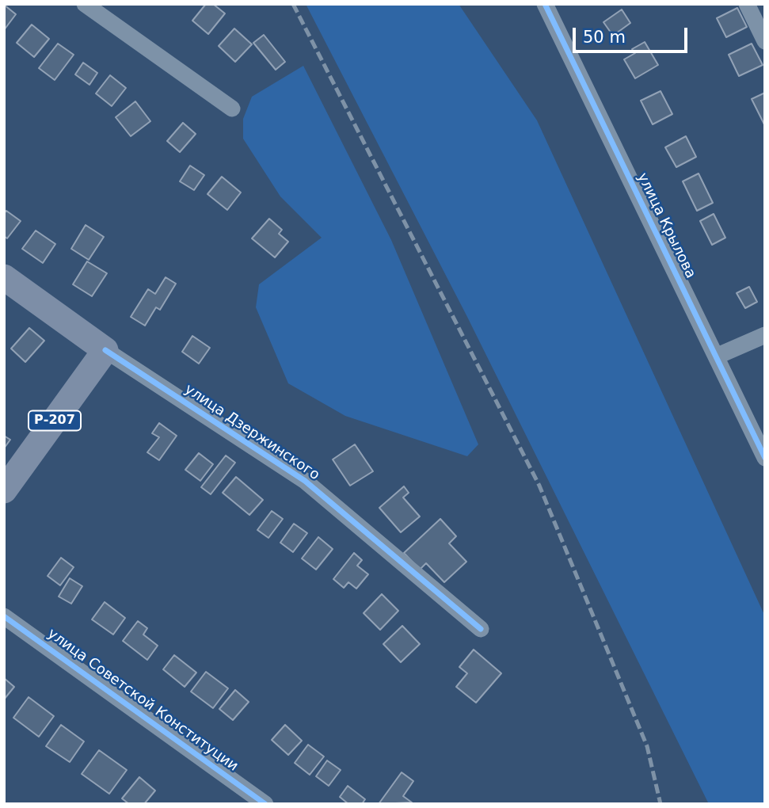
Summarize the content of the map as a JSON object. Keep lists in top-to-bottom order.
{
  "streets": {
    "main road": ["Р-207", "улица Дзержинского"],
    "street": ["улица Крылова", "улица Советской Конституции"]
  },
  "crossings": [
    ["Р-207", "улица Дзержинского"]
  ],
  "scale_bar": "50 m"
}
